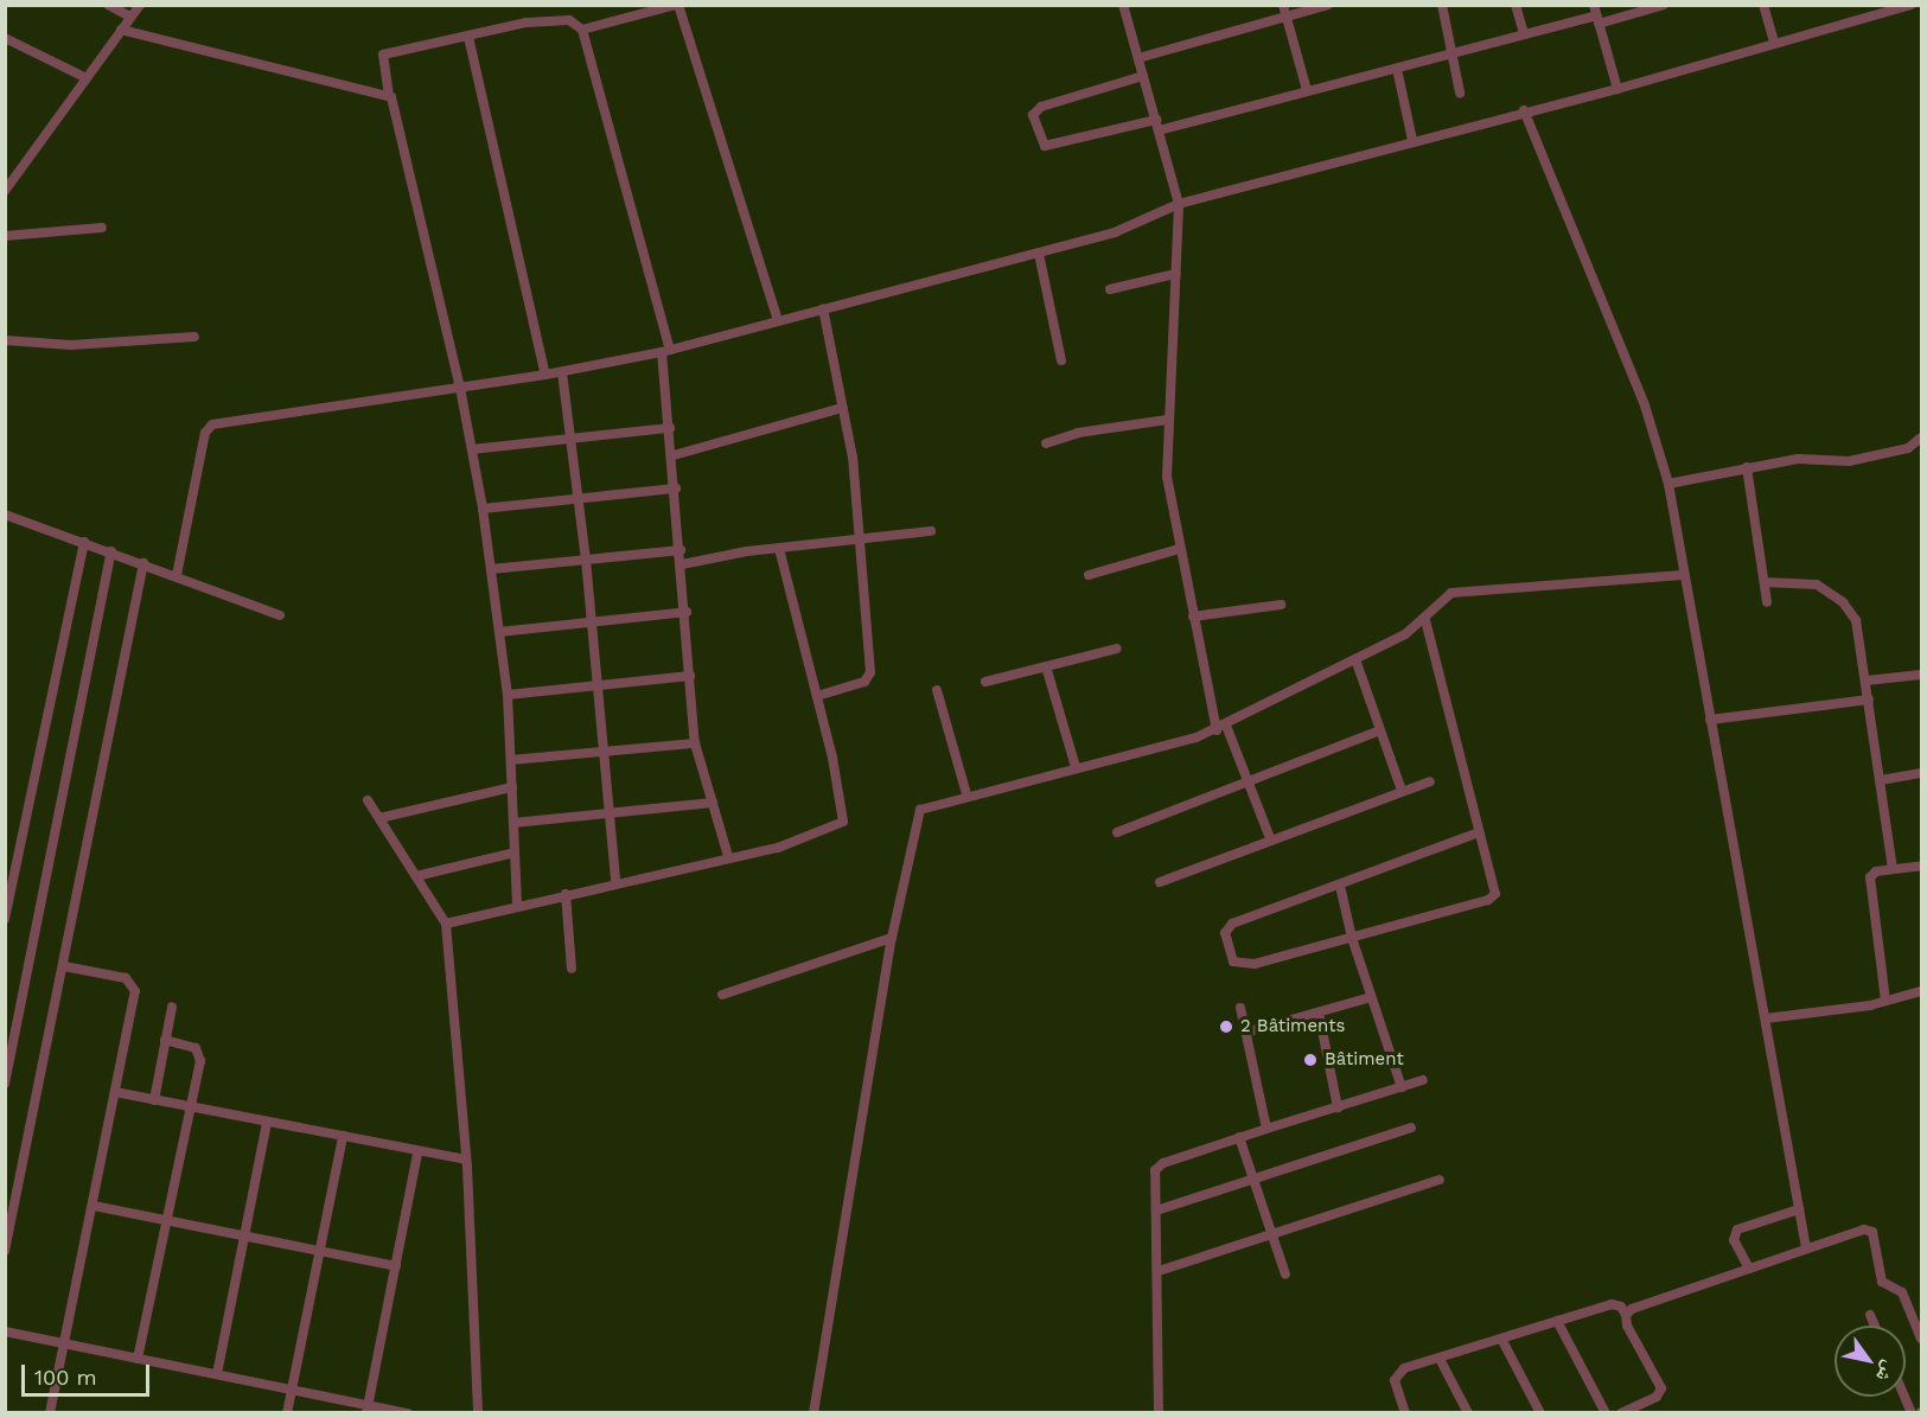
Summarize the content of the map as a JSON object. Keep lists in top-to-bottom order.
{
  "places": ["2 Bâtiments", "Bâtiment"],
  "scale_bar": "100 m",
  "north": "bottom right"
}
